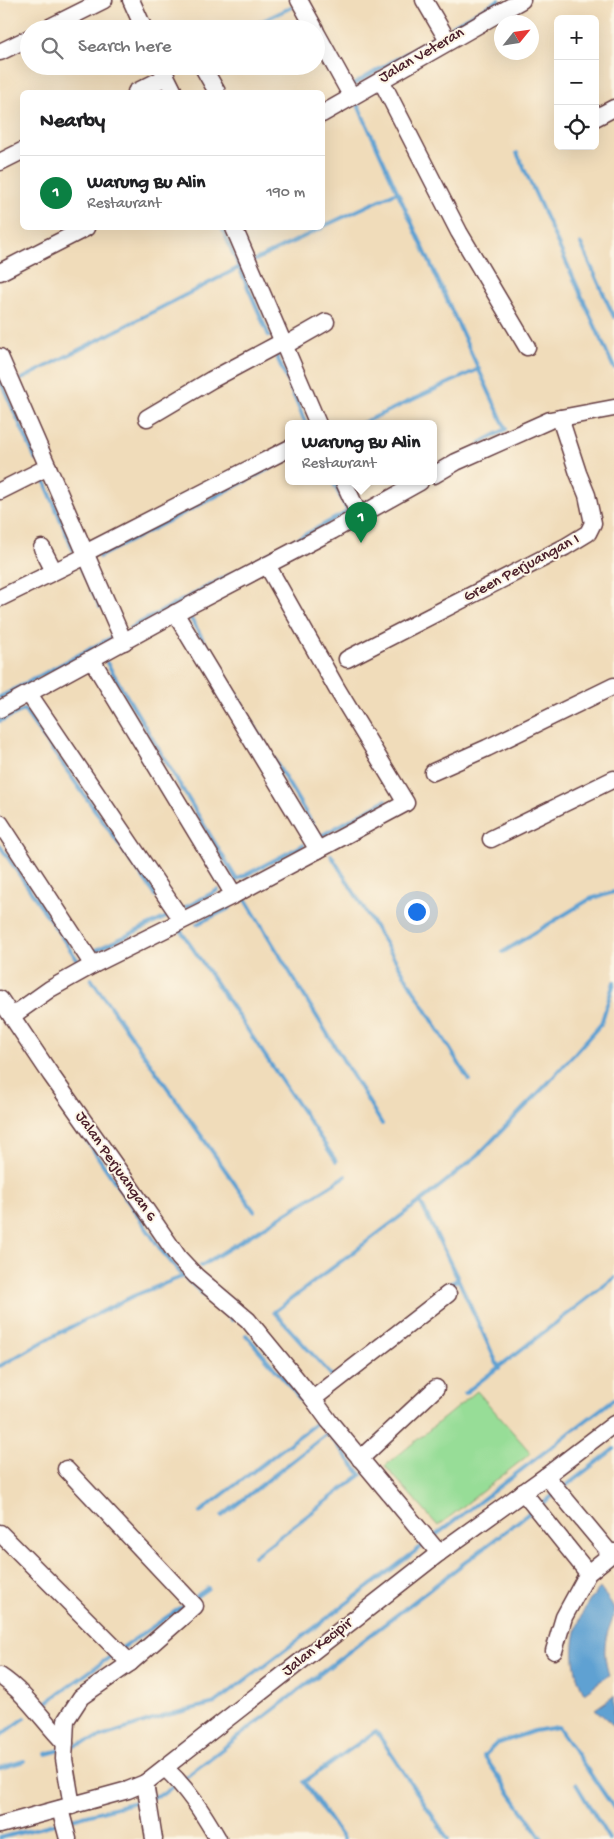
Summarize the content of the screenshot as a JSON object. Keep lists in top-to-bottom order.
{
  "streets": {
    "street": [
      "Jalan Veteran",
      "Green Perjuangan I",
      "Jalan Perjuangan 6",
      "Jalan Kecipir"
    ]
  },
  "crossings": [
    ["Jalan Perjuangan 6", "Jalan Kecipir"]
  ],
  "north": "top right",
  "page": {
    "map_buttons": ["+", "−"],
    "search": "Search here",
    "heading": "Nearby",
    "list": [
      {
        "mark": "1",
        "name": "Warung Bu Alin",
        "note": "Restaurant",
        "value": "190 m"
      }
    ],
    "popup": ["Warung Bu Alin", "Restaurant"],
    "pins": "1"
  }
}
